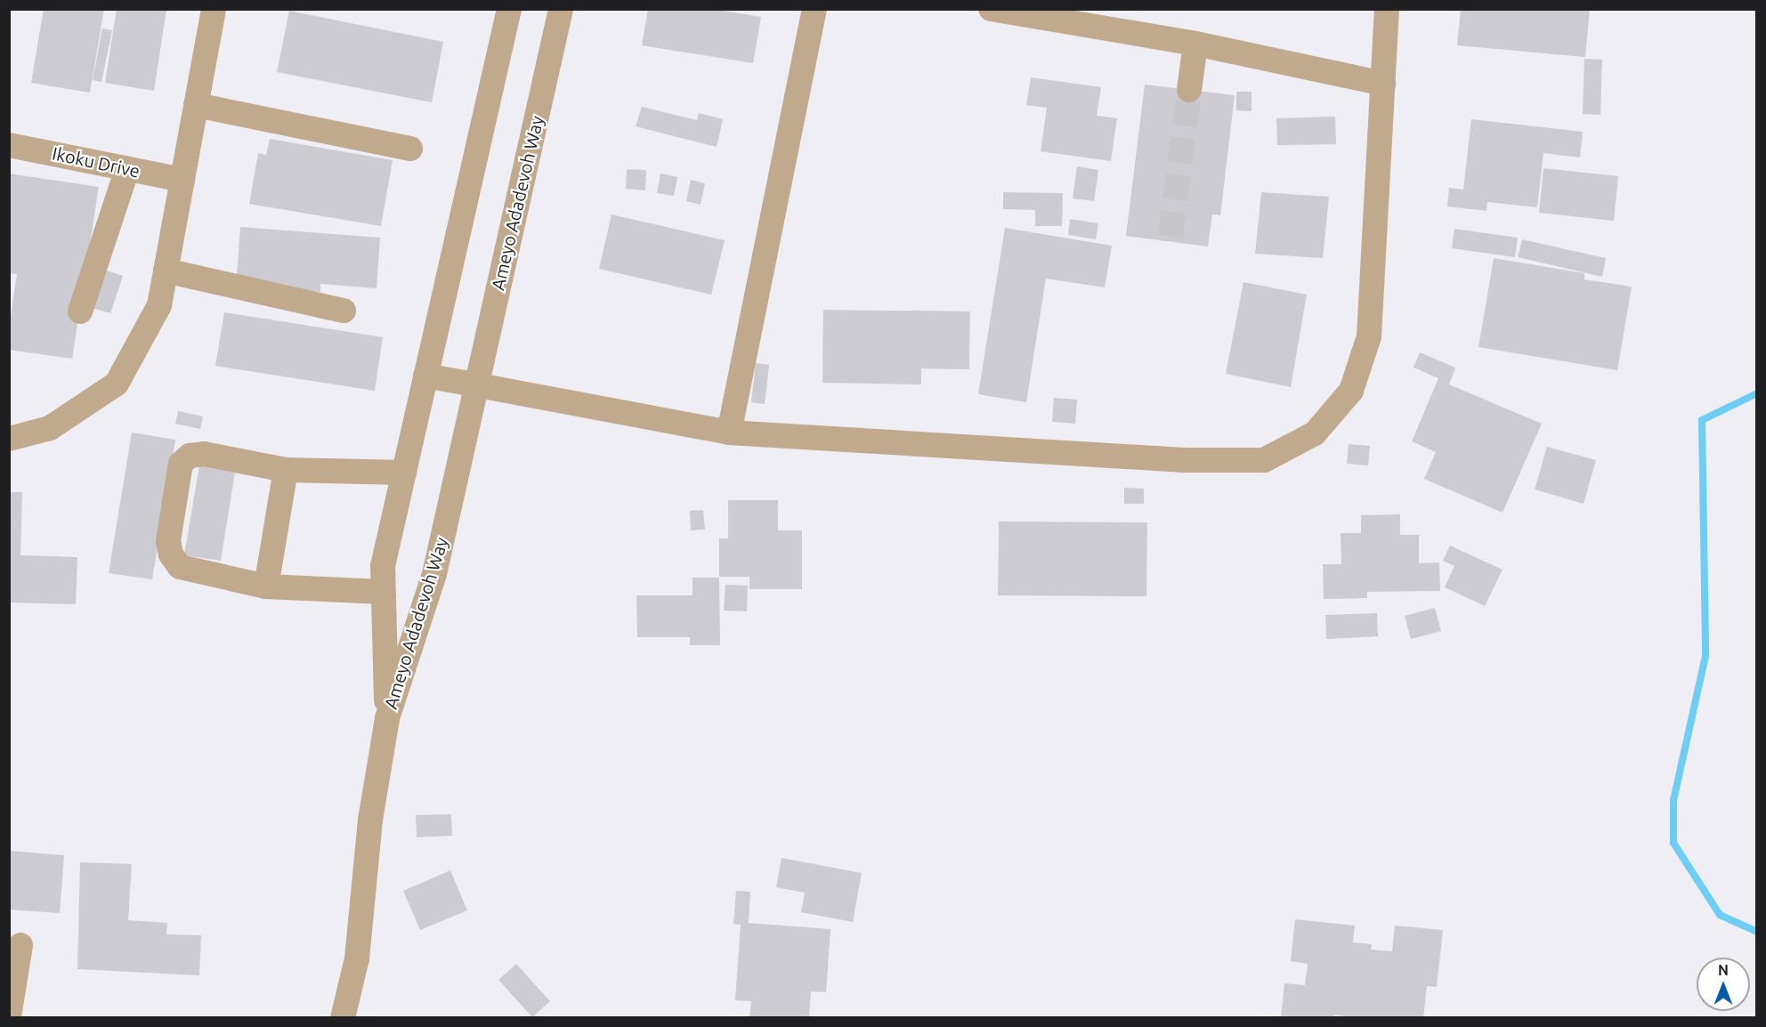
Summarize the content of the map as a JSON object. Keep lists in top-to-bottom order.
{
  "streets": {
    "street": ["Ikoku Drive", "Ameyo Adadevoh Way"]
  },
  "north": "top"
}
